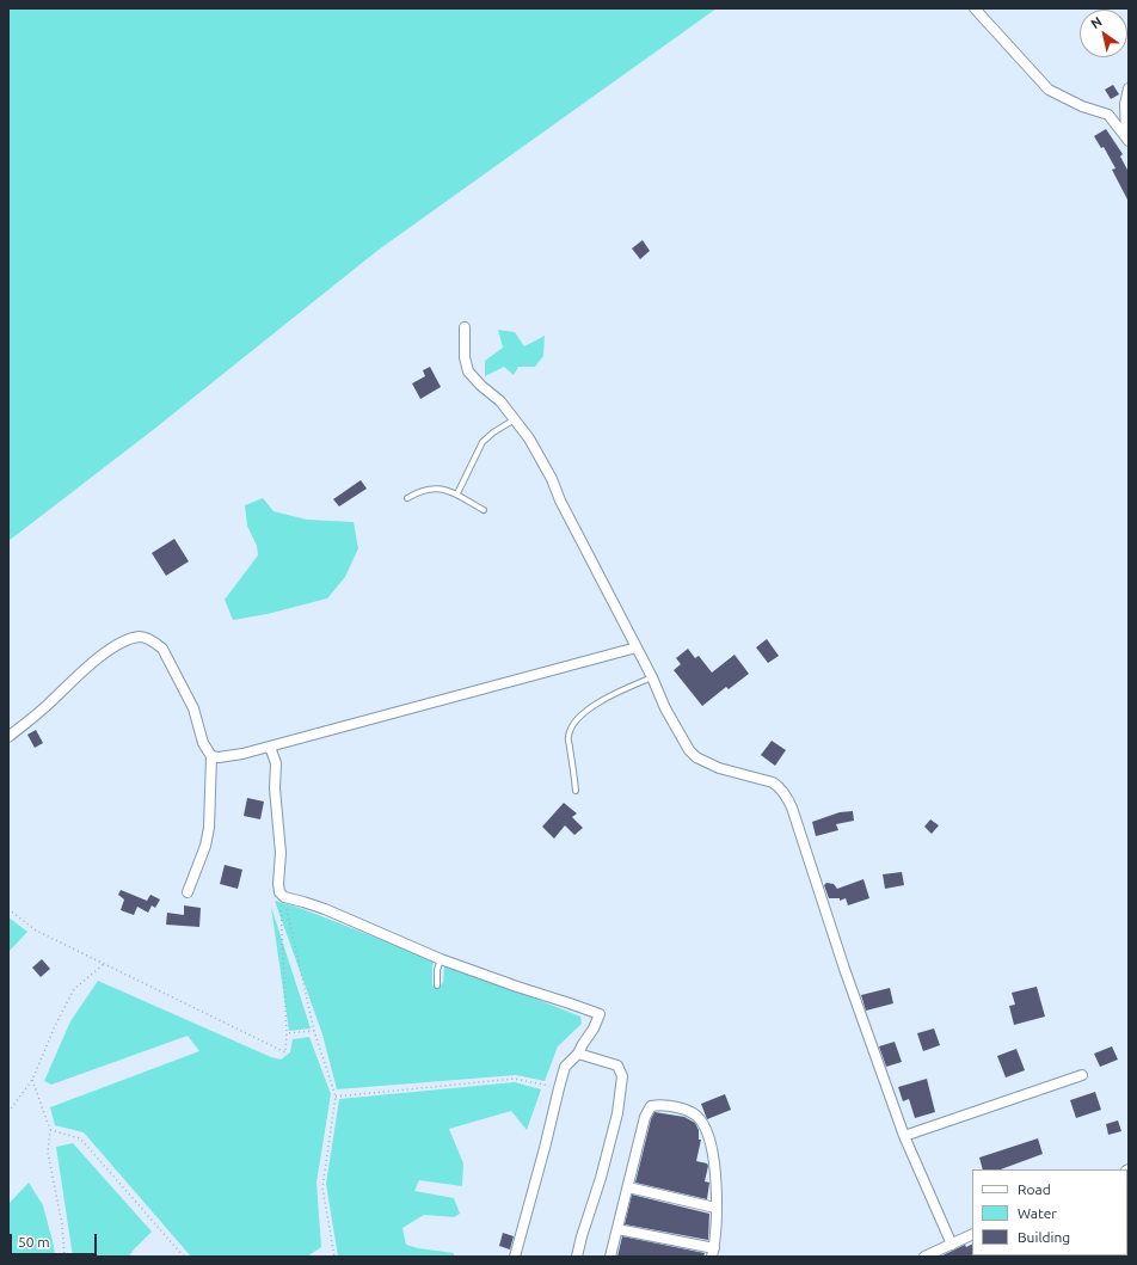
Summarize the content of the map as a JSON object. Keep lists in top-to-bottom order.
{
  "legend": ["Road", "Water", "Building"],
  "scale_bar": "50 m",
  "north": "top left"
}
